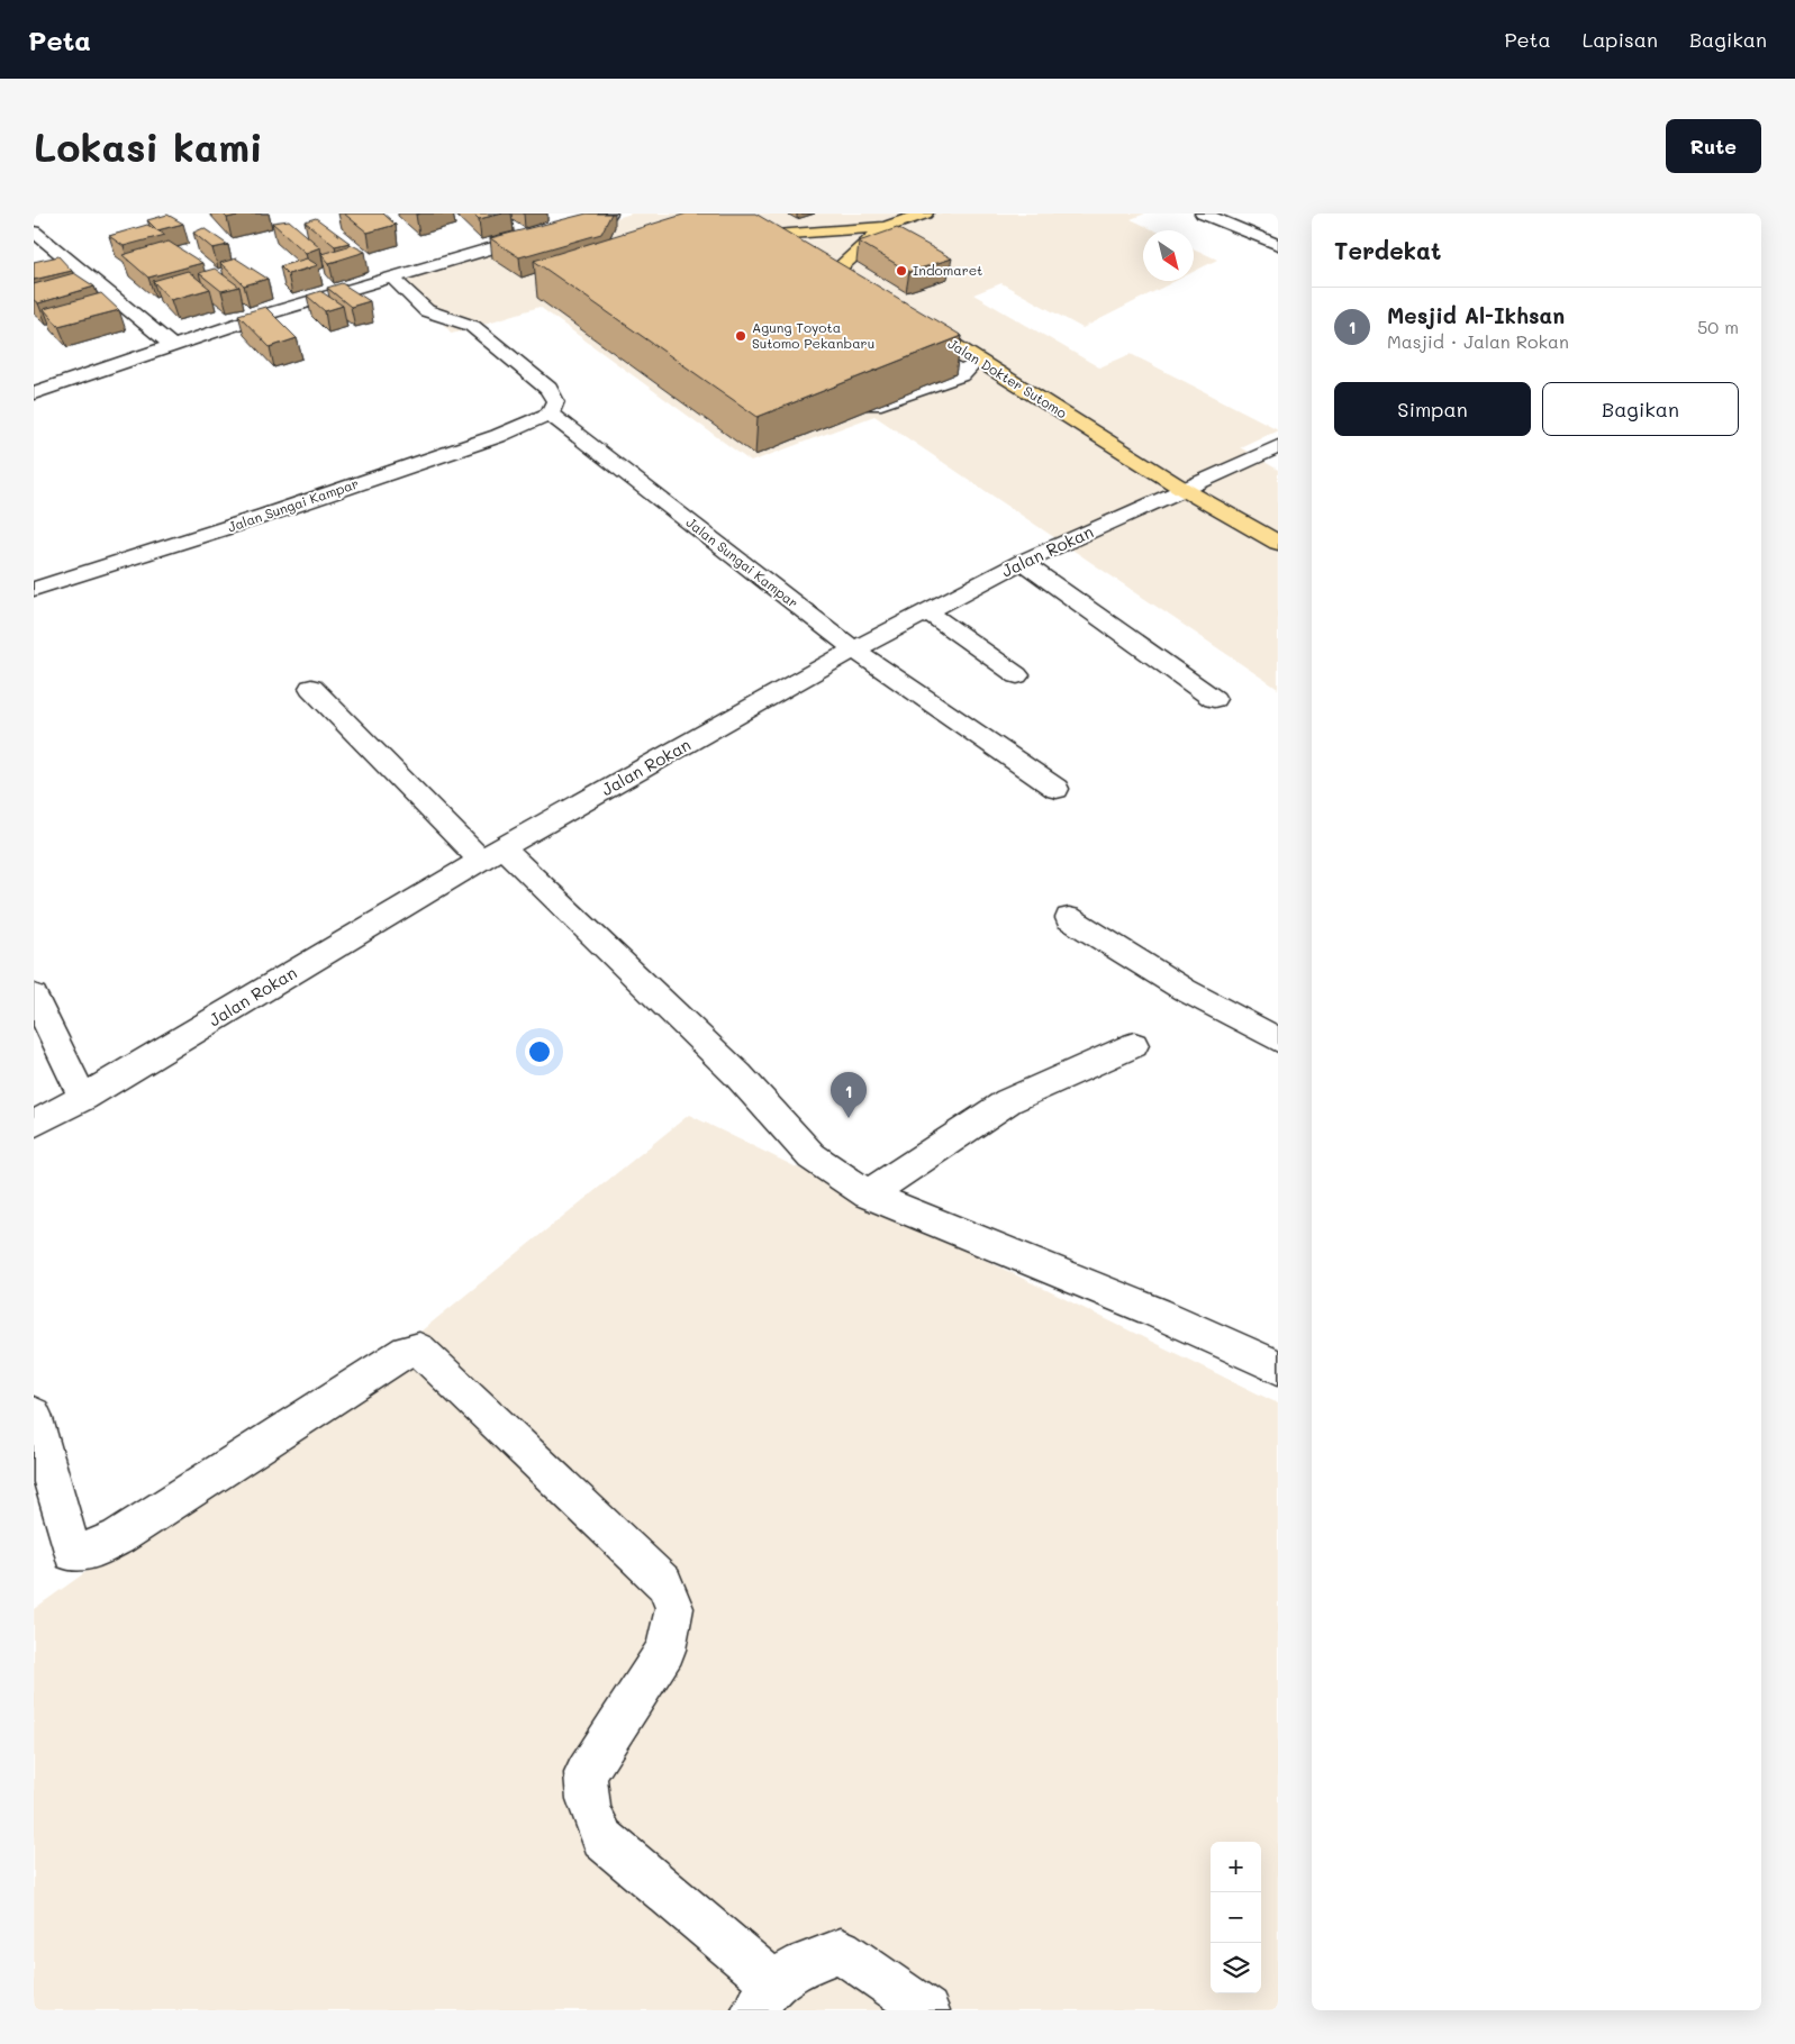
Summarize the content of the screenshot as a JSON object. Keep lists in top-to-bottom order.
{
  "streets": {
    "main road": ["Jalan Dokter Sutomo"],
    "street": ["Jalan Sungai Kampar", "Jalan Rokan"]
  },
  "crossings": [
    ["Jalan Dokter Sutomo", "Jalan Rokan"],
    ["Jalan Sungai Kampar", "Jalan Rokan"]
  ],
  "places": ["Indomaret", "Agung Toyota Sutomo Pekanbaru"],
  "north": "bottom right",
  "page": {
    "header": "Peta",
    "nav": ["Peta", "Lapisan", "Bagikan"],
    "buttons": [
      "Rute",
      ["Simpan", "Bagikan"]
    ],
    "title": "Lokasi kami",
    "heading": "Terdekat",
    "list": [
      {
        "mark": "1",
        "name": "Mesjid Al-Ikhsan",
        "note": "Masjid · Jalan Rokan",
        "value": "50 m"
      }
    ],
    "pins": "1",
    "map_buttons": ["+", "−"]
  }
}
